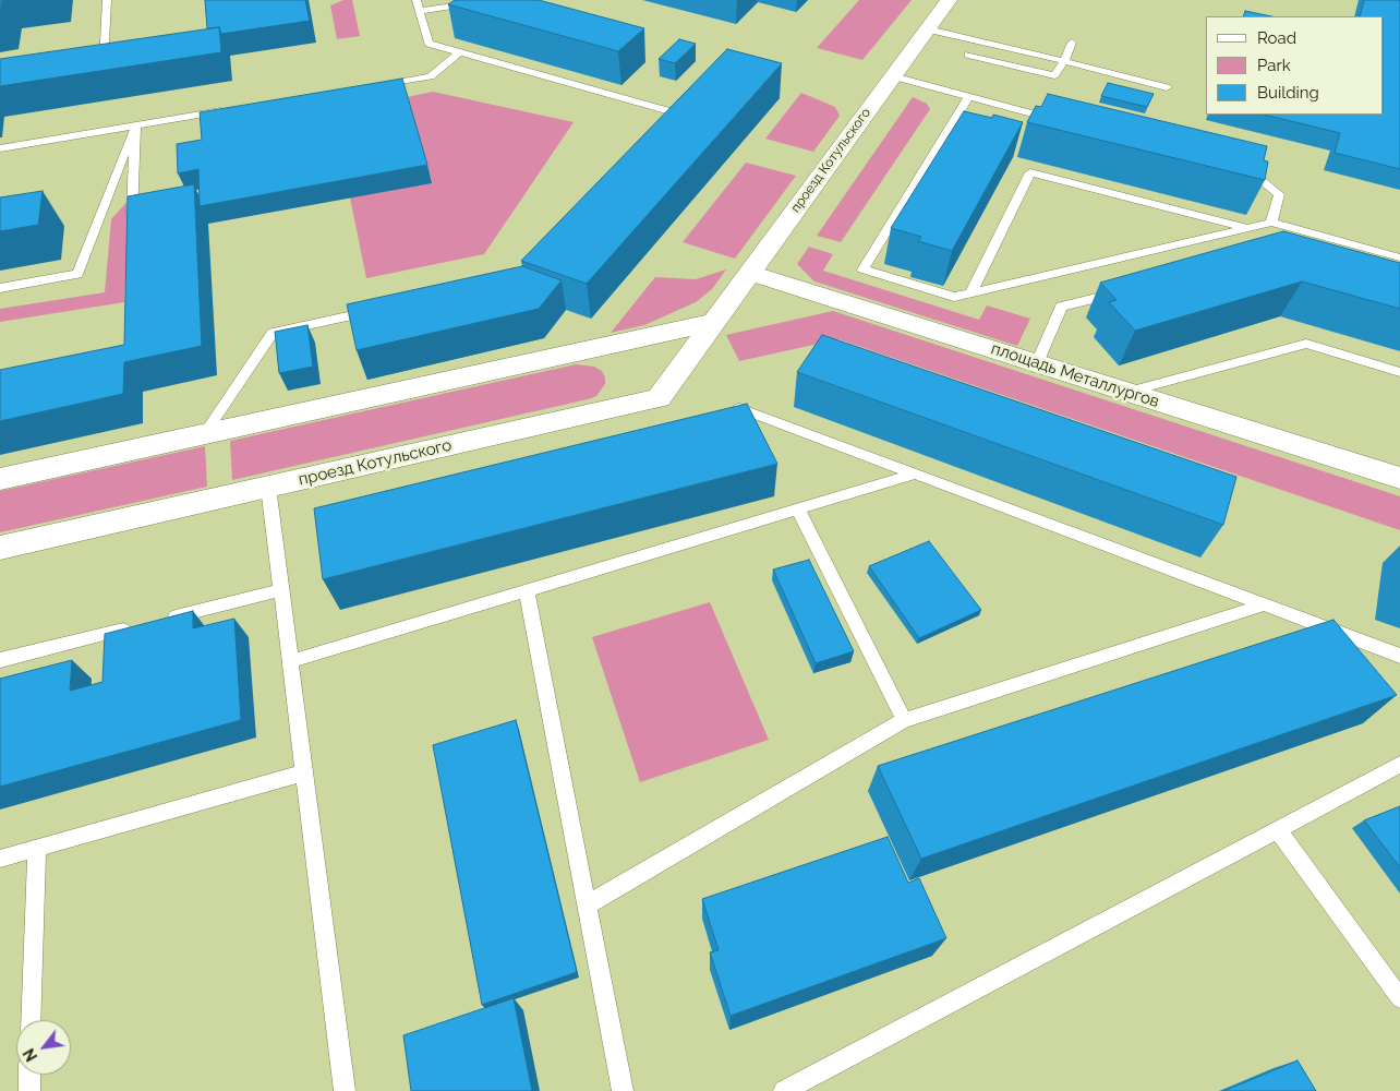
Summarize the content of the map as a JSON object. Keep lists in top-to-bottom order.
{
  "streets": {
    "street": ["проезд Котульского", "площадь Металлургов"]
  },
  "crossings": [
    ["проезд Котульского", "площадь Металлургов"]
  ],
  "legend": ["Road", "Park", "Building"],
  "north": "bottom left"
}
